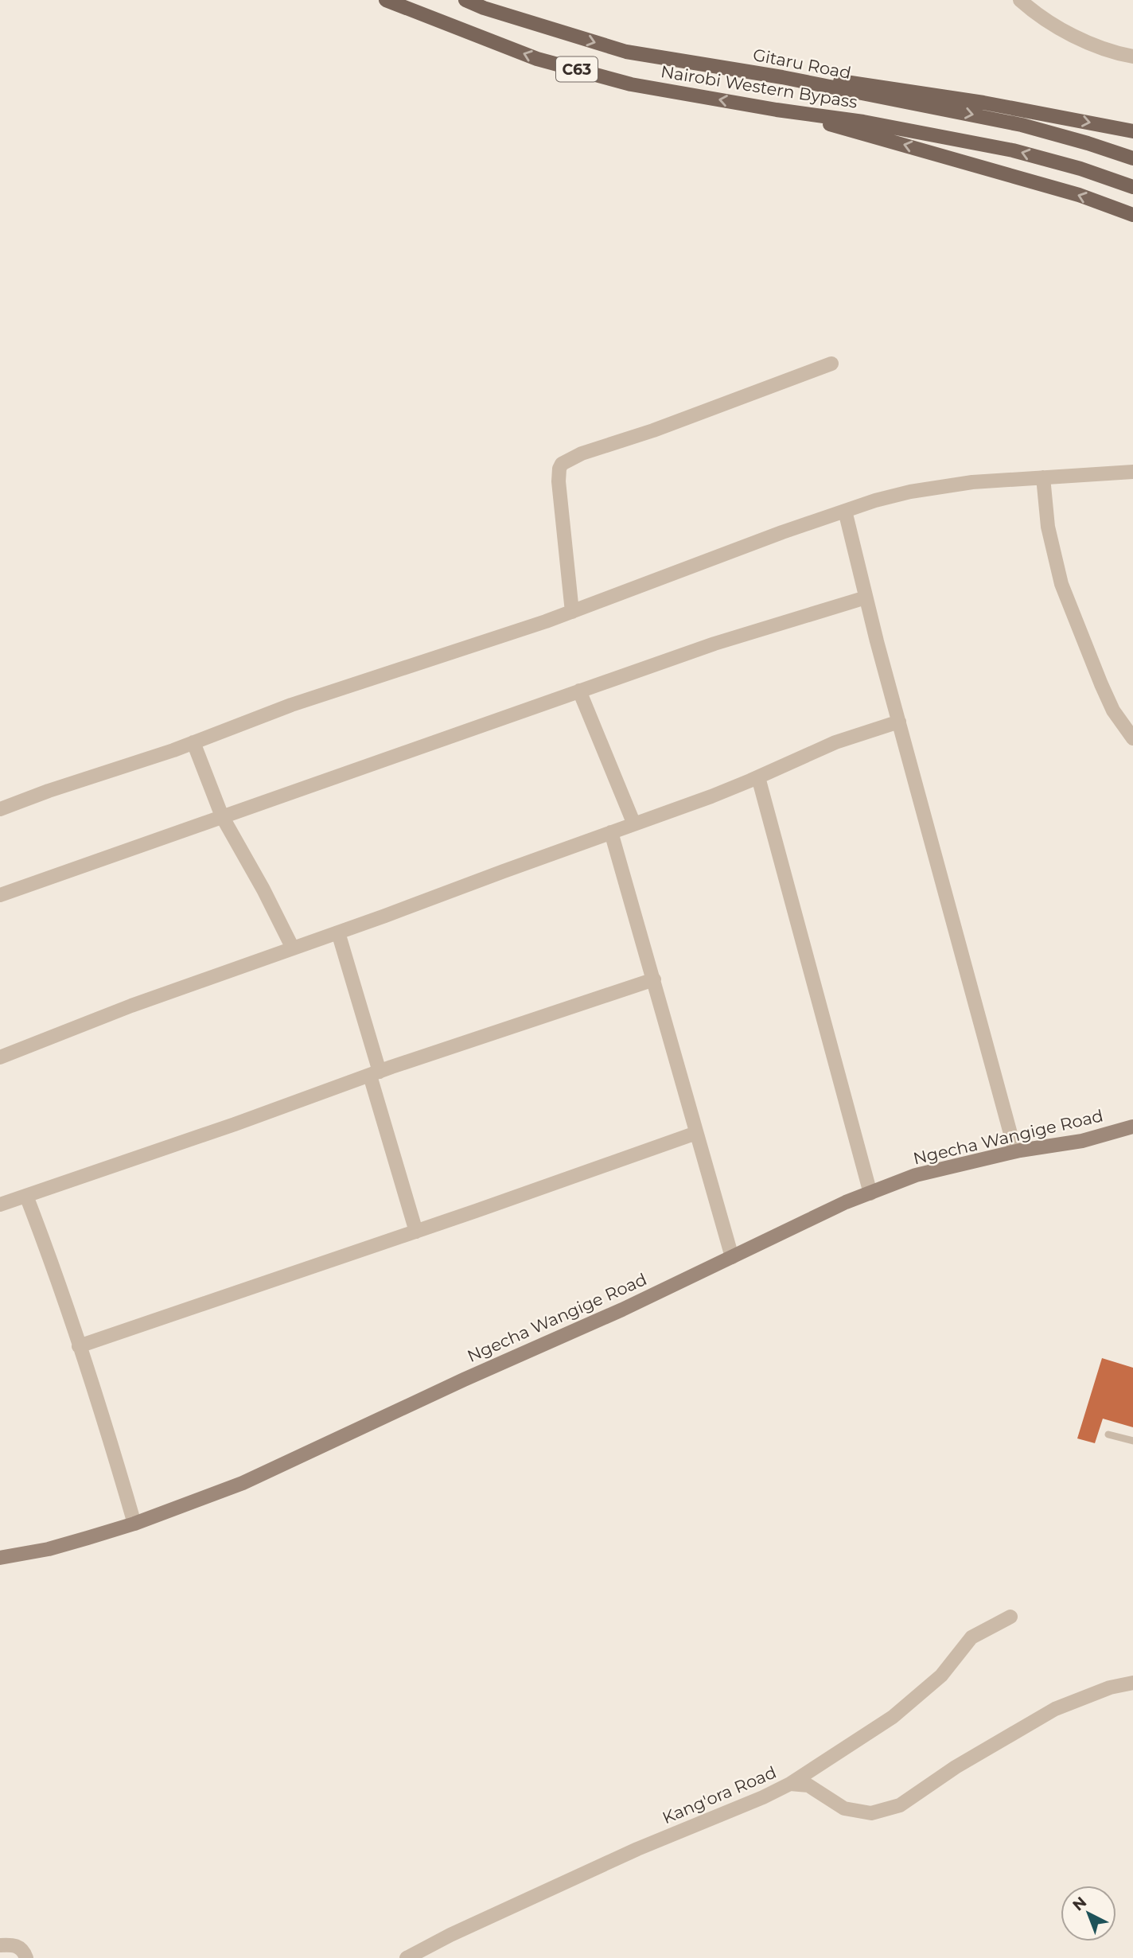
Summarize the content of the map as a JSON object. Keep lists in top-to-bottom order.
{
  "streets": {
    "main road": ["Gitaru Road", "C63", "Nairobi Western Bypass"],
    "street": ["Ngecha Wangige Road", "Kang'ora Road"]
  },
  "crossings": [
    ["Gitaru Road", "C63"],
    ["C63", "Nairobi Western Bypass"]
  ],
  "north": "top left"
}
